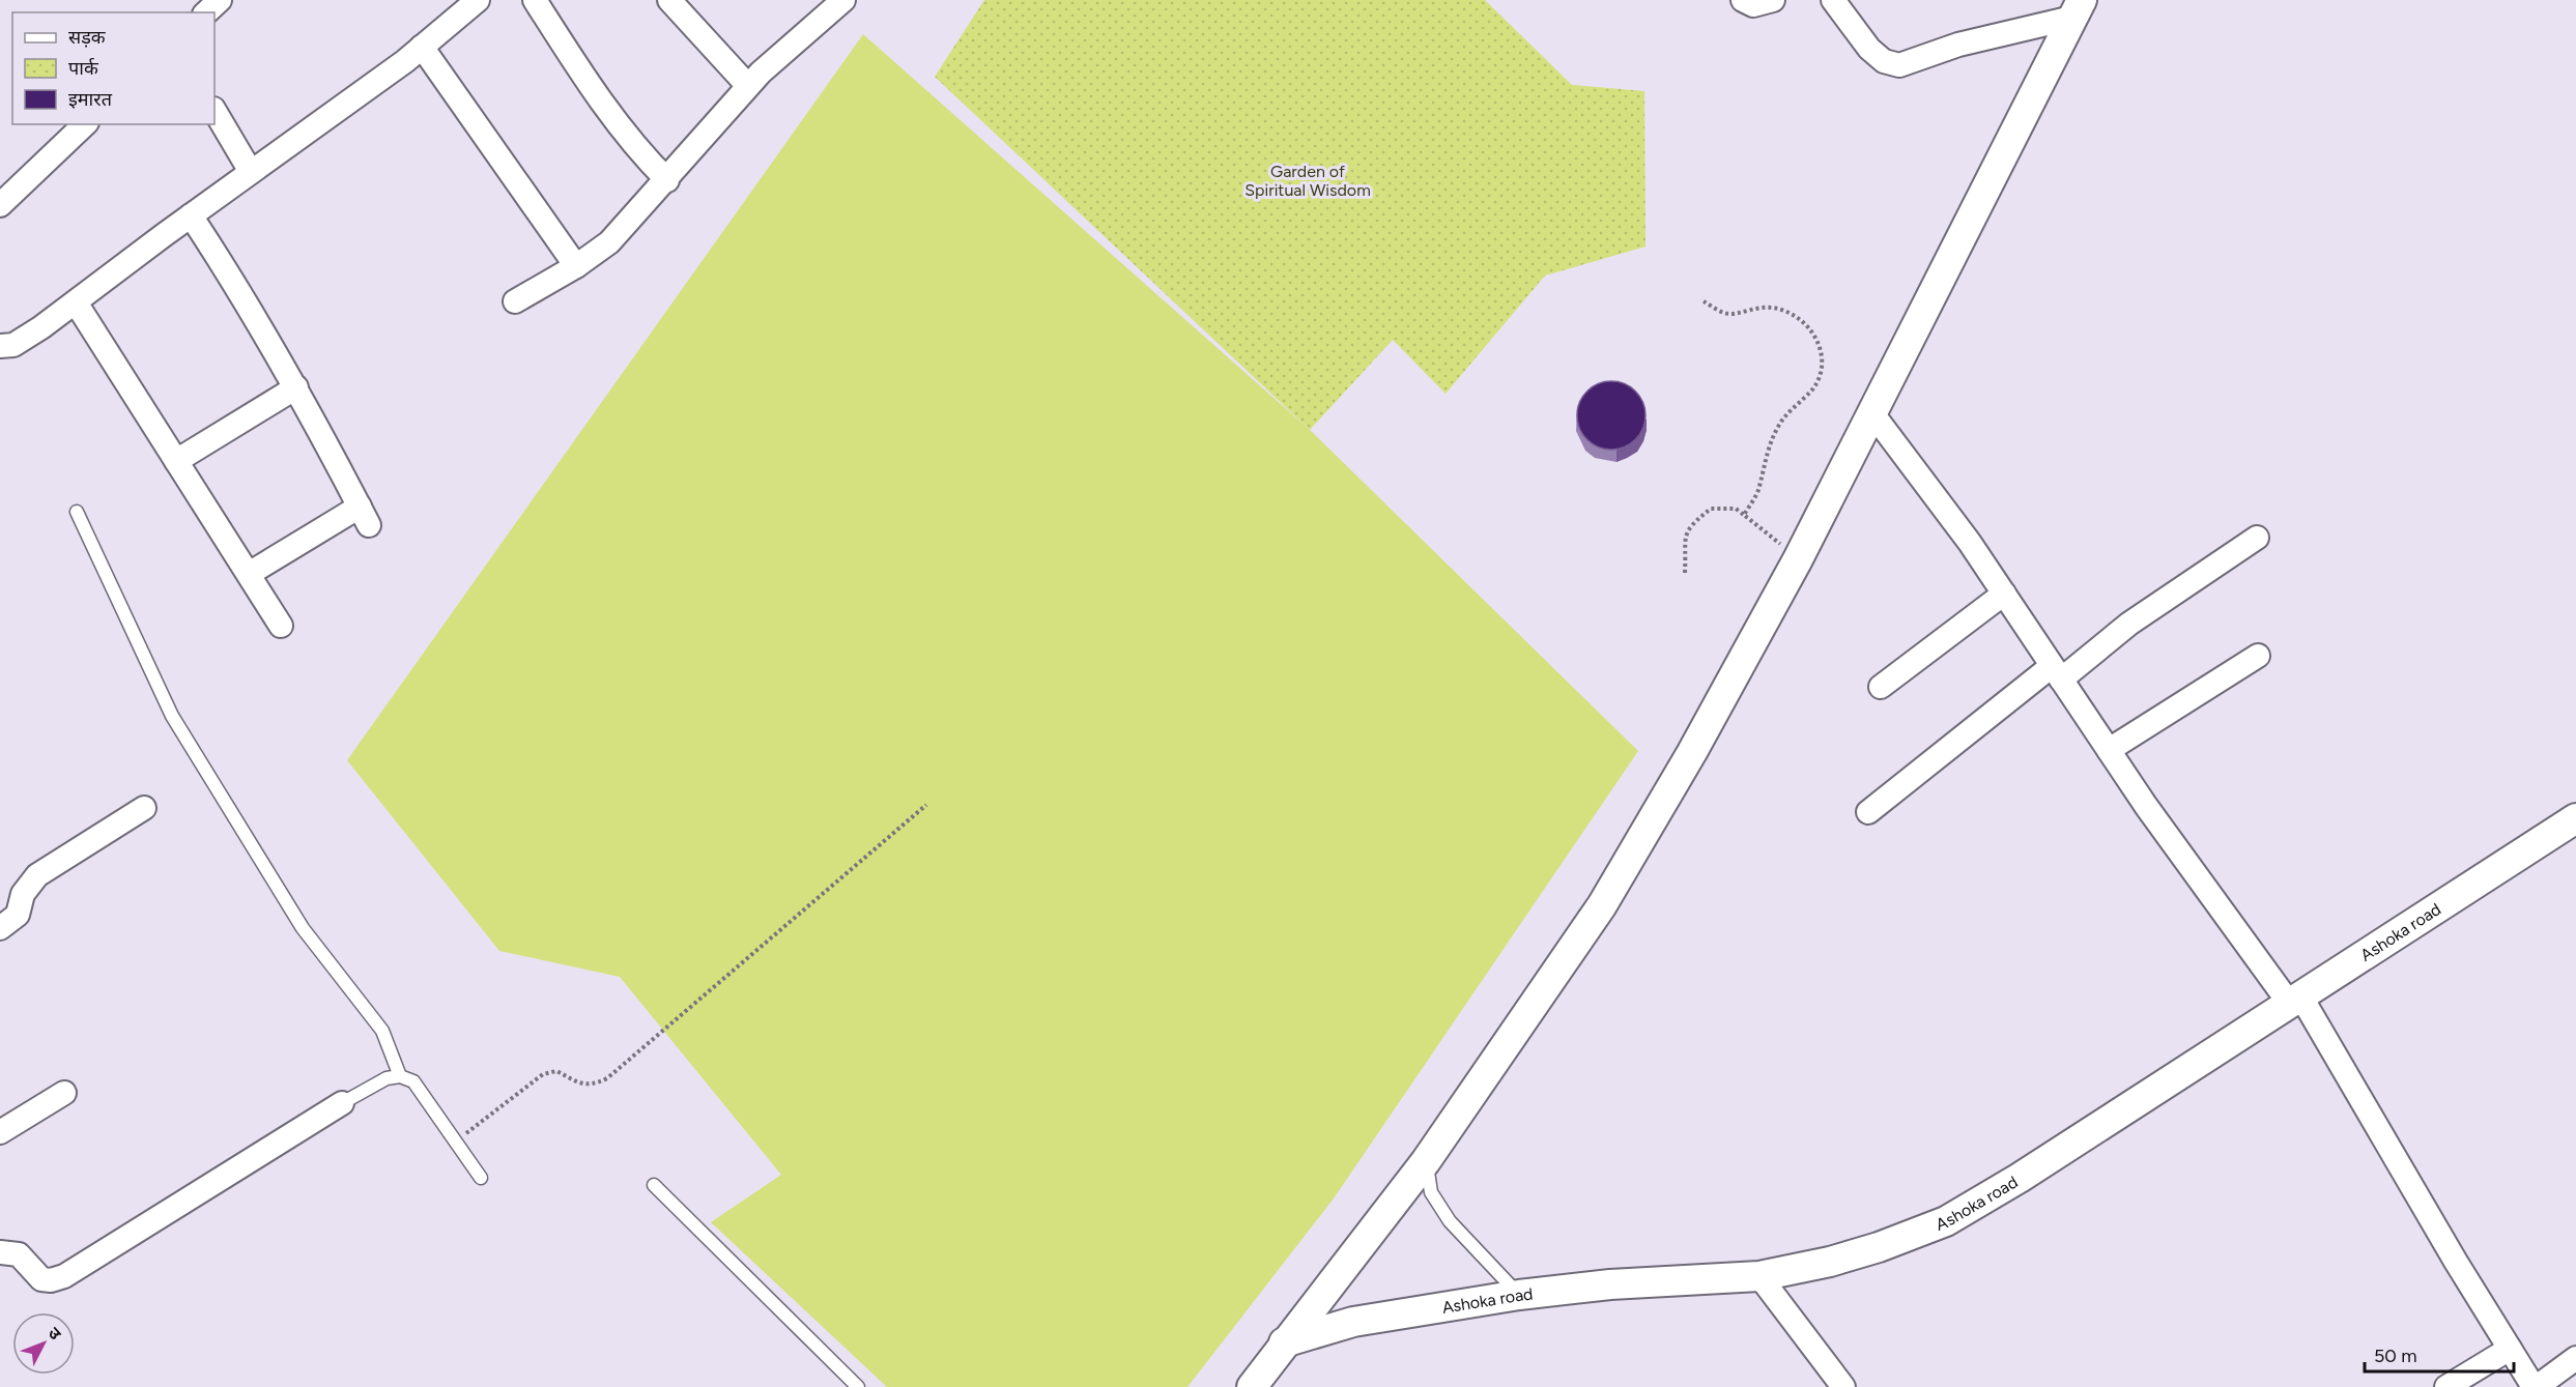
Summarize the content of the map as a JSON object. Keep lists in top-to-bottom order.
{
  "streets": {
    "street": ["Ashoka road"]
  },
  "parks": ["Garden of Spiritual Wisdom"],
  "legend": ["सड़क", "पार्क", "इमारत"],
  "scale_bar": "50 m",
  "north": "top right"
}
